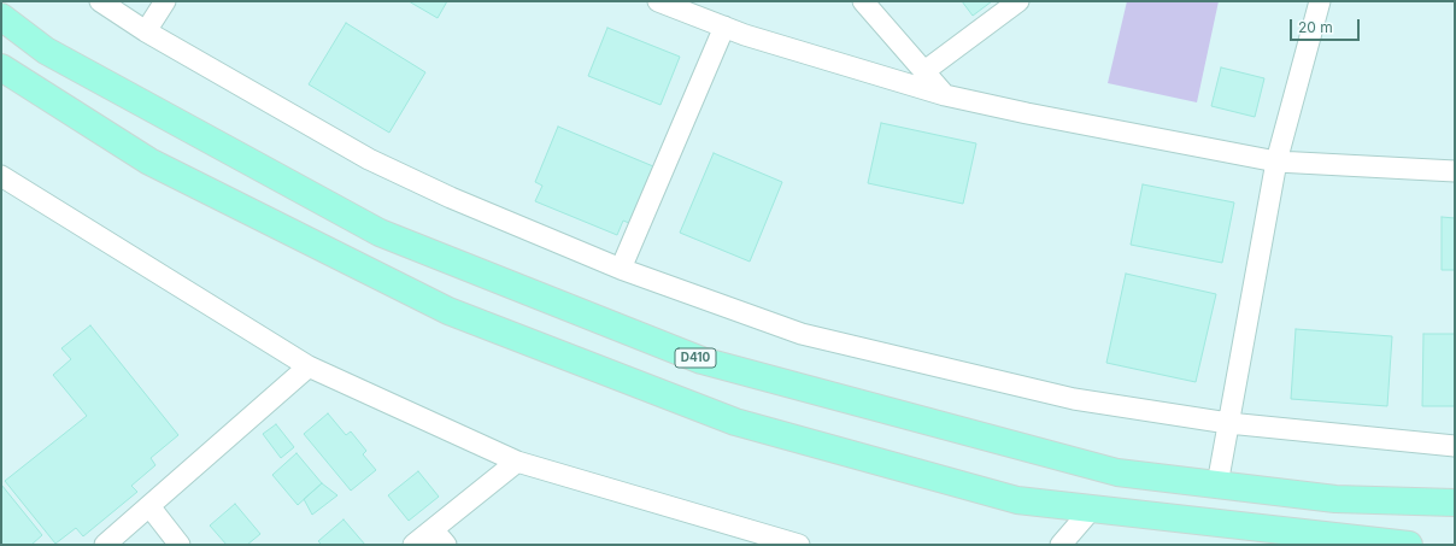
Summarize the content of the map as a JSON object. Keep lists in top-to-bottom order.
{
  "streets": {
    "highway": ["D410"]
  },
  "scale_bar": "20 m"
}
